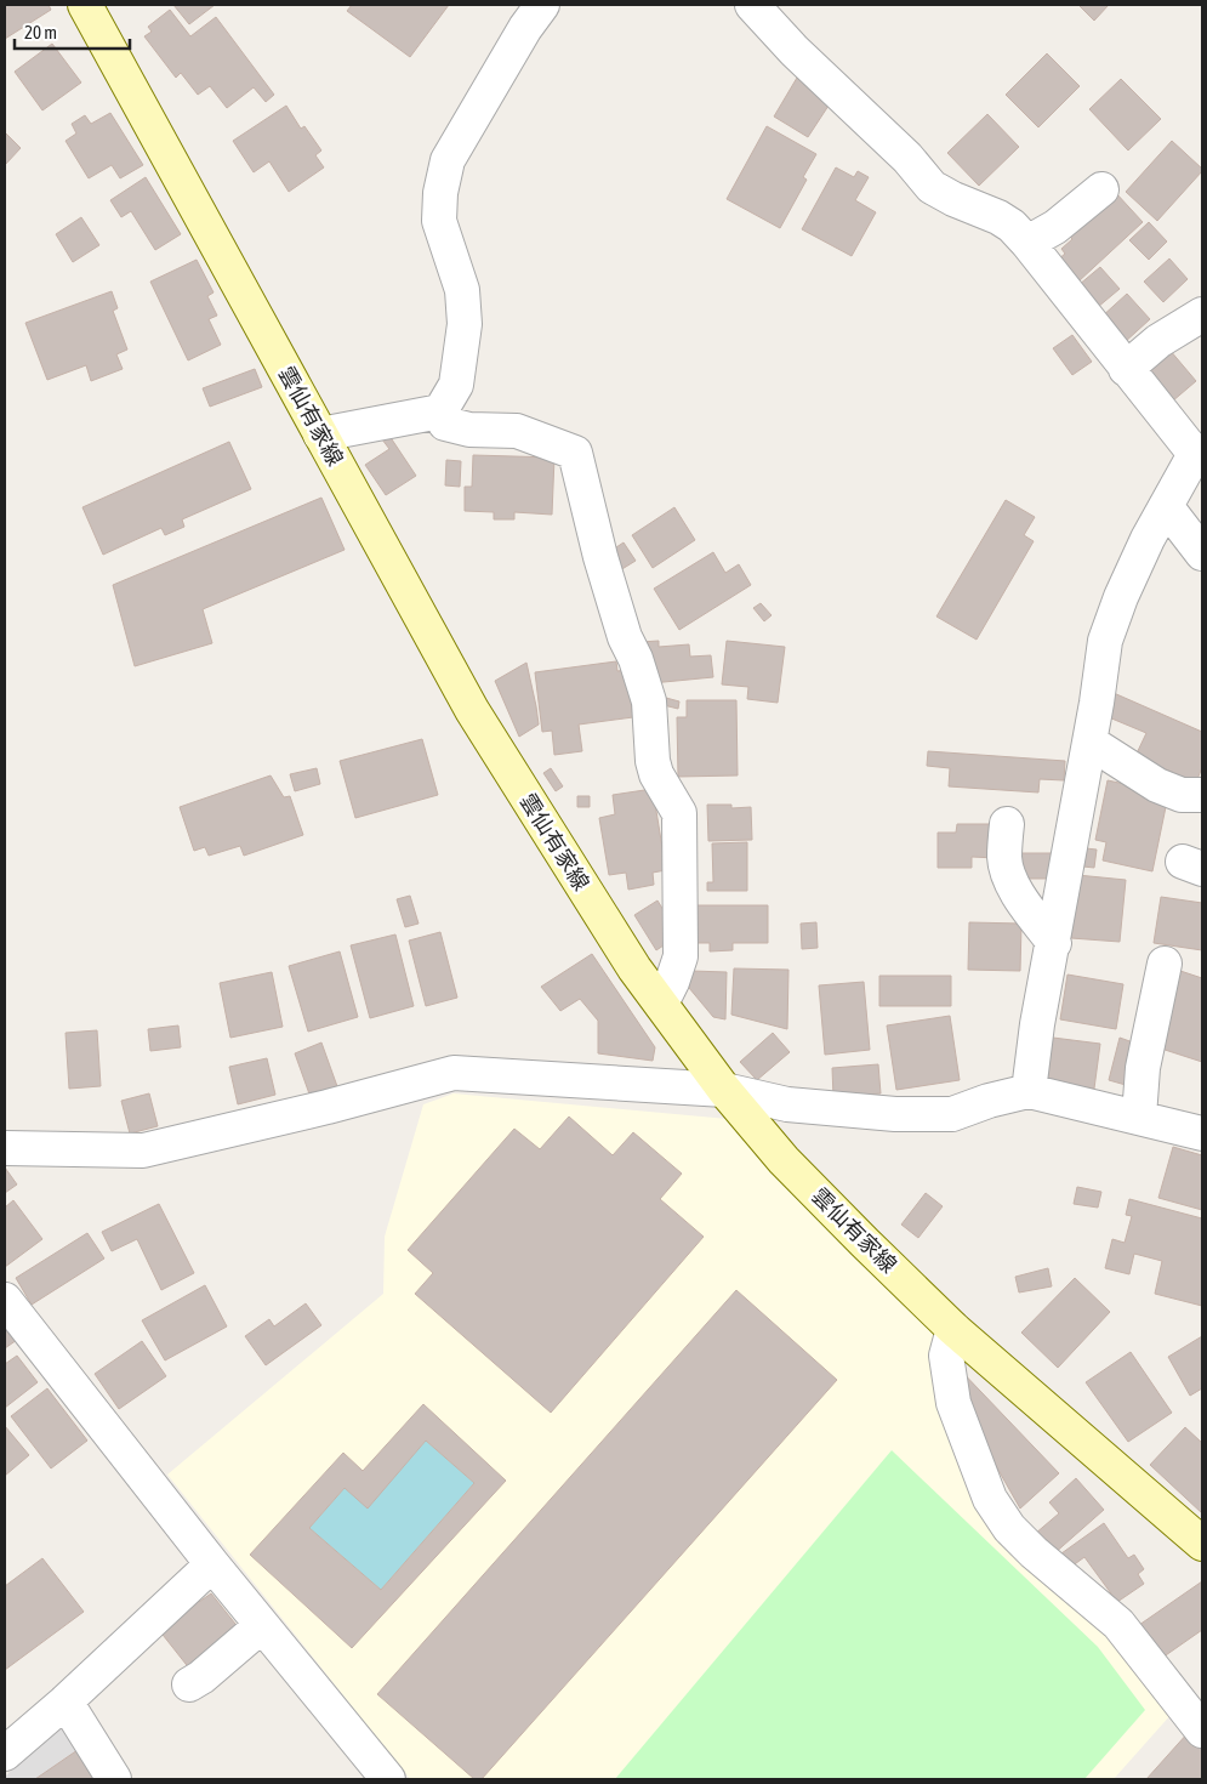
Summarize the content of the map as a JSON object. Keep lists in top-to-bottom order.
{
  "streets": {
    "main road": ["雲仙有家線"]
  },
  "scale_bar": "20 m"
}
